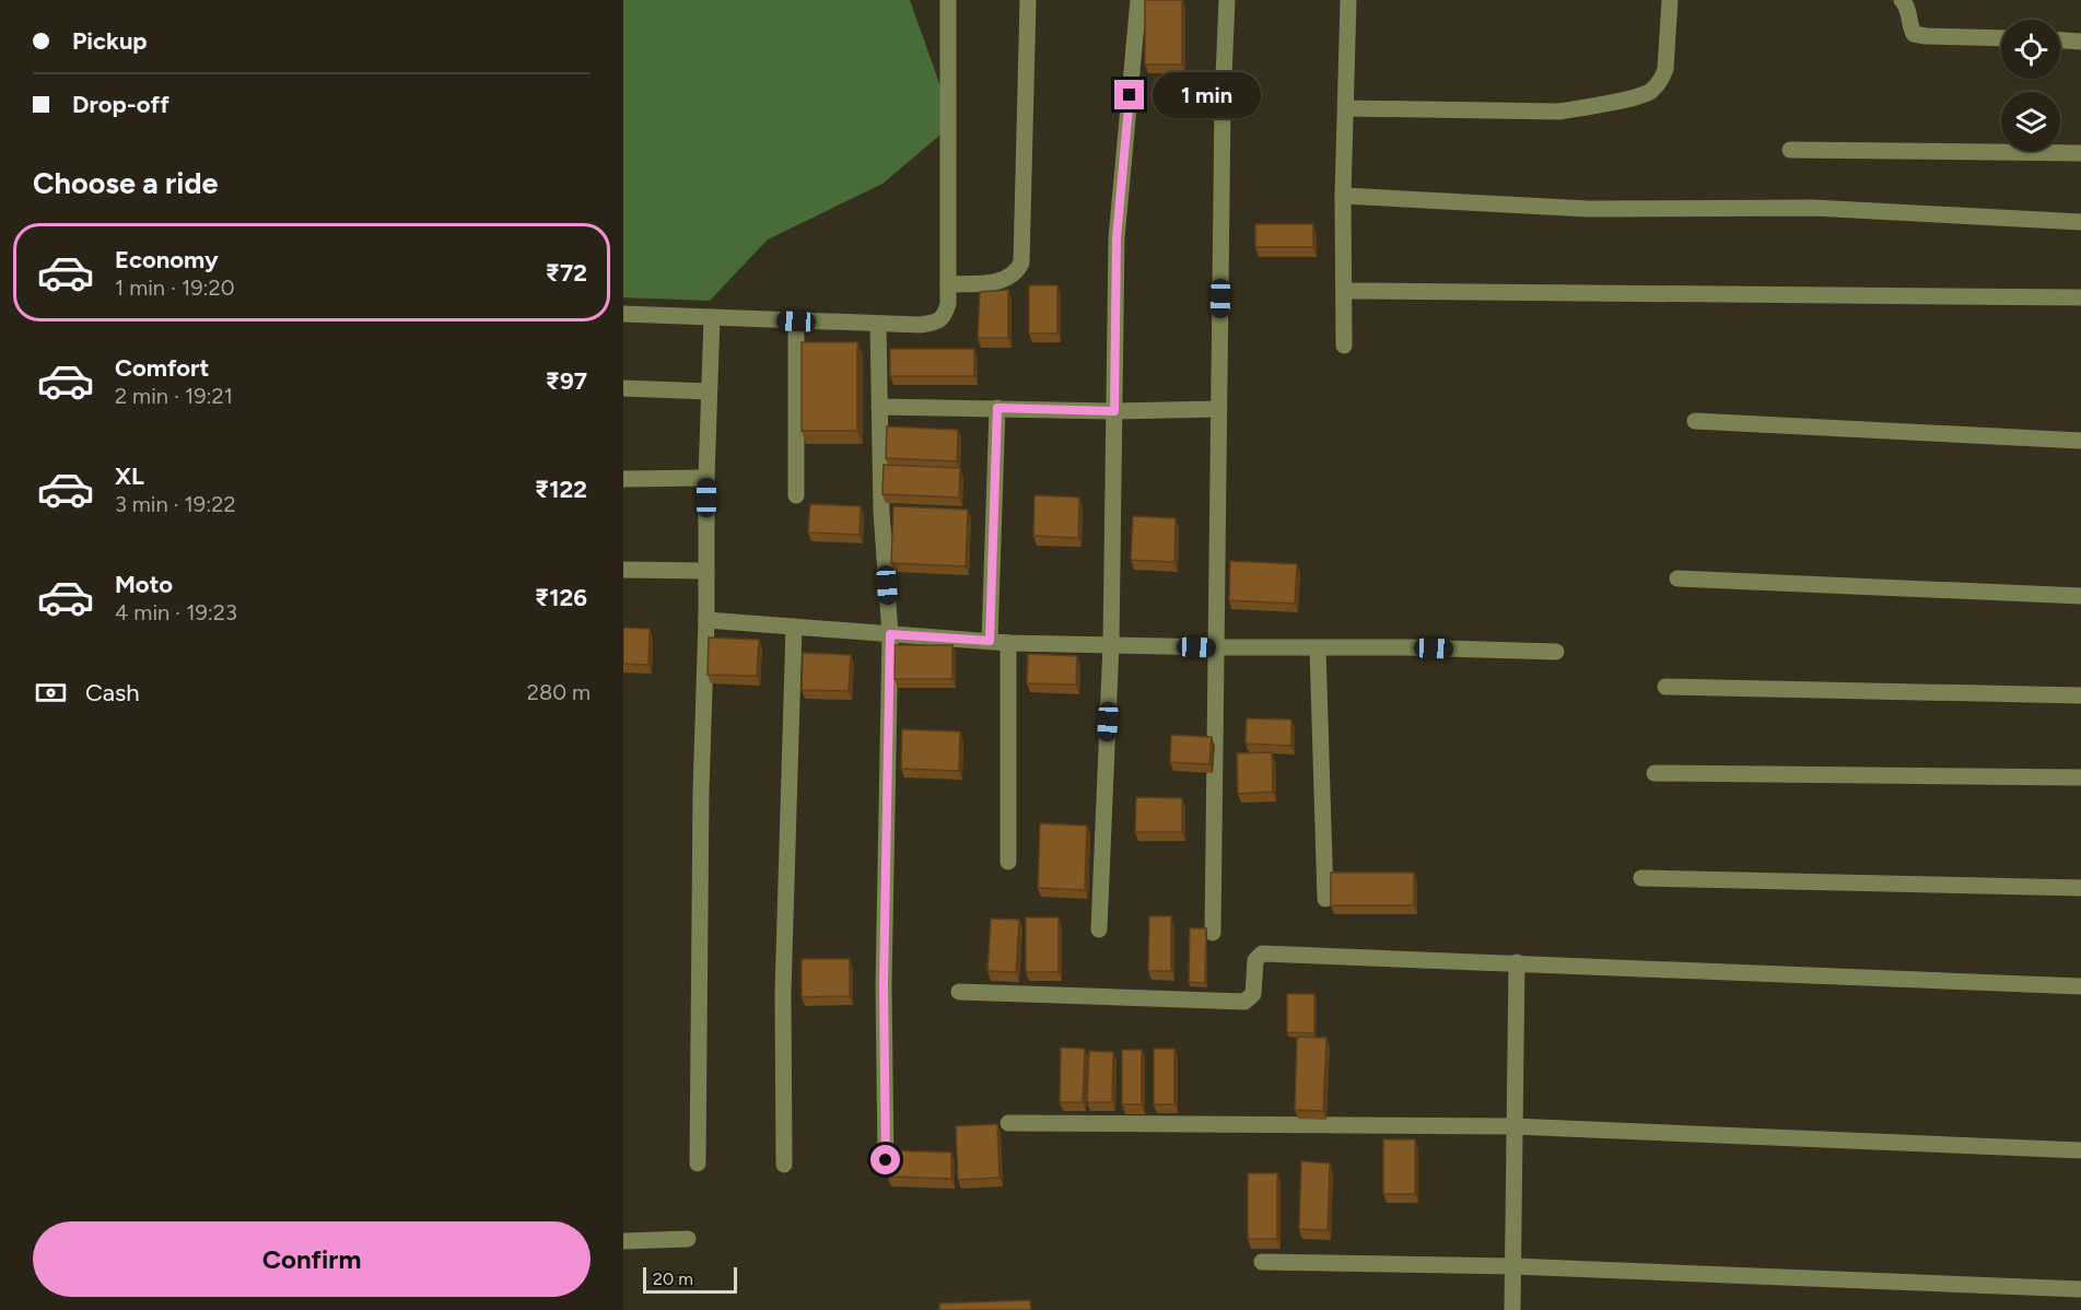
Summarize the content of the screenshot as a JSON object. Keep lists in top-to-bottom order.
{
  "scale_bar": "20 m",
  "page": {
    "banner": ["Pickup", "Drop-off"],
    "bubble": "1 min",
    "heading": "Choose a ride",
    "list": [
      {
        "name": "Economy",
        "note": "1 min · 19:20",
        "value": "₹72"
      },
      {
        "name": "Comfort",
        "note": "2 min · 19:21",
        "value": "₹97"
      },
      {
        "name": "XL",
        "note": "3 min · 19:22",
        "value": "₹122"
      },
      {
        "name": "Moto",
        "note": "4 min · 19:23",
        "value": "₹126"
      }
    ],
    "pay": ["Cash", "280 m"],
    "buttons": "Confirm",
    "scale": "20 m"
  }
}
